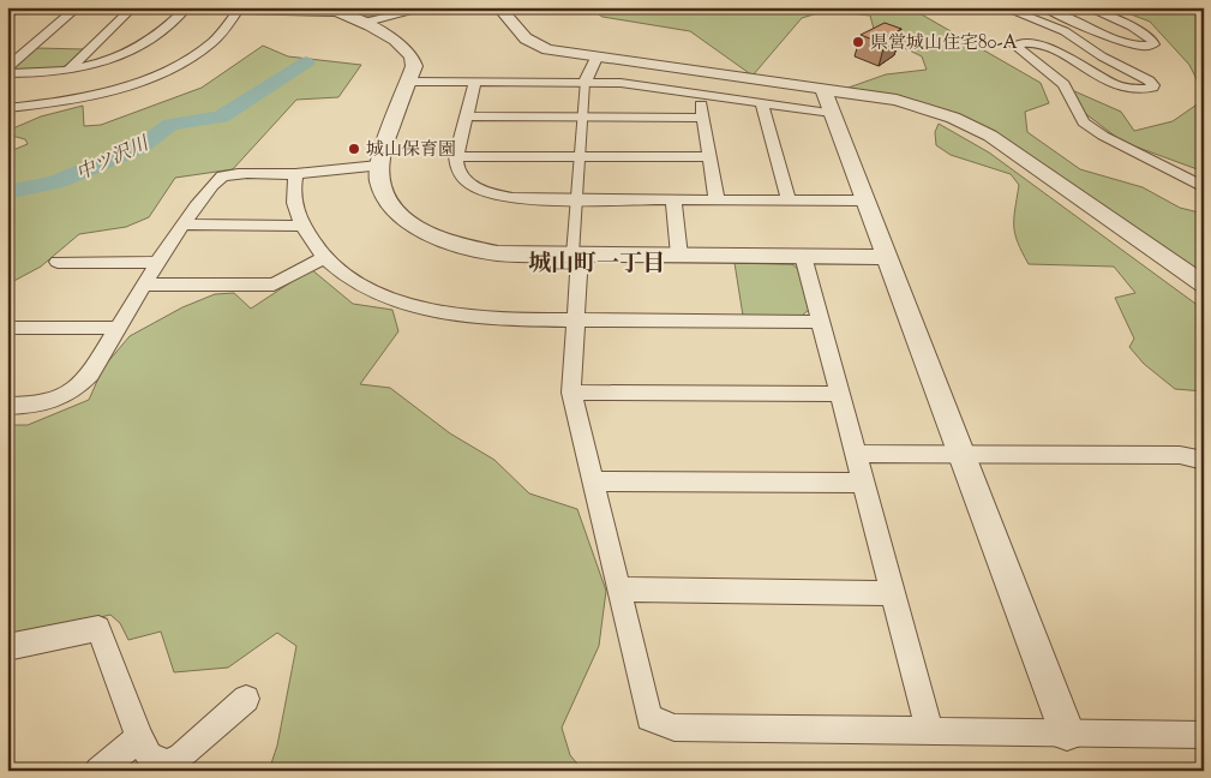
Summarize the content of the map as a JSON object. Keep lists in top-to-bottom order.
{
  "districts": ["城山町一丁目"],
  "water": ["中ツ沢川"],
  "places": ["県営城山住宅80-A", "城山保育園"]
}
